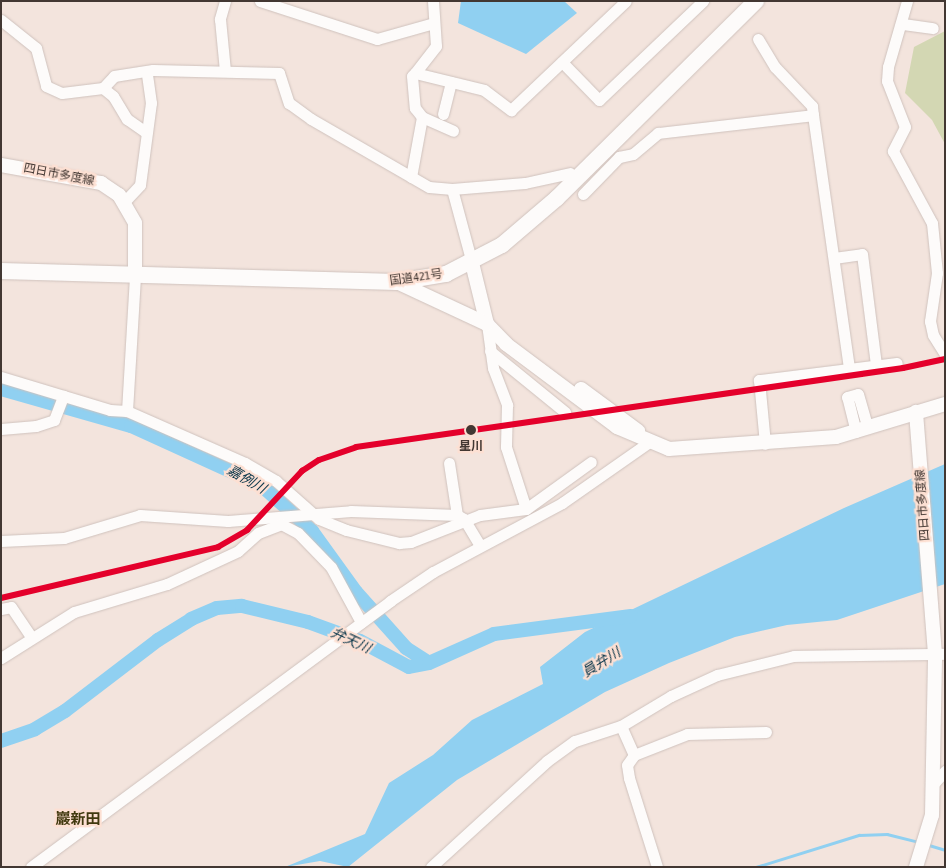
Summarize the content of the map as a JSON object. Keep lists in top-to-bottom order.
{
  "streets": {
    "highway": ["国道421号"],
    "main road": ["四日市多度線"]
  },
  "crossings": [
    ["四日市多度線", "国道421号"]
  ],
  "districts": ["巖新田"],
  "water": ["嘉例川", "弁天川", "員弁川"],
  "places": ["星川"]
}
